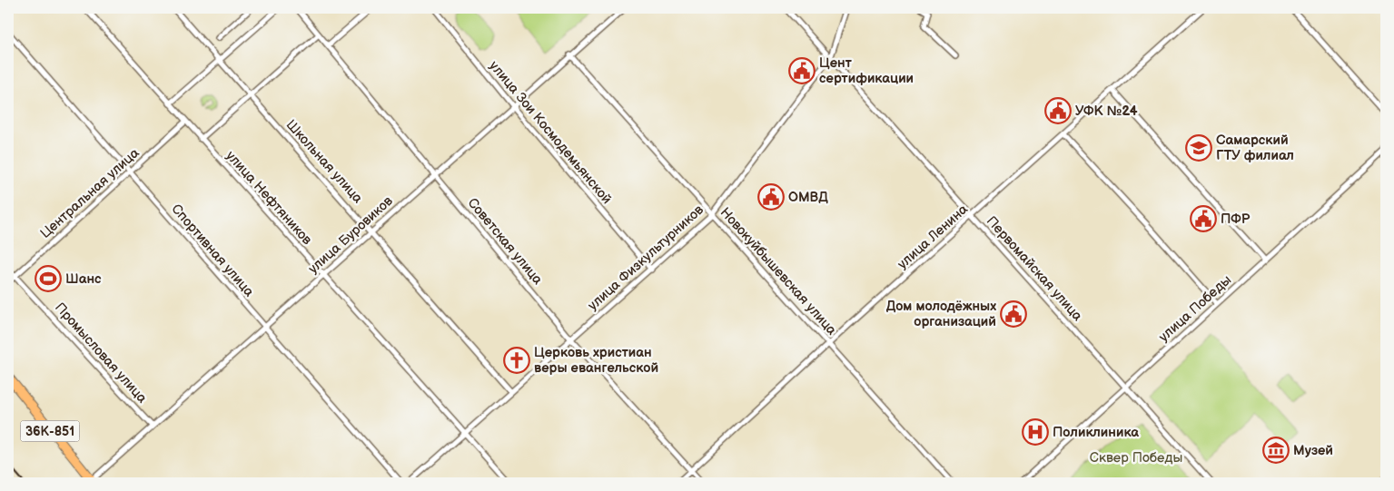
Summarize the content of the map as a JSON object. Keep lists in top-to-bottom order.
{
  "streets": {
    "main road": ["36К-851"],
    "street": [
      "улица Зои Космодемьянской",
      "Школьная улица",
      "Центральная улица",
      "улица Нефтяников",
      "улица Буровиков",
      "улица Ленина",
      "Советская улица",
      "Спортивная улица",
      "улица Физкультурников",
      "Первомайская улица",
      "Новокуйбышевская улица",
      "улица Победы",
      "Промысловая улица"
    ]
  },
  "crossings": [
    ["улица Зои Космодемьянской", "улица Буровиков"],
    ["улица Зои Космодемьянской", "улица Физкультурников"],
    ["Школьная улица", "улица Буровиков"],
    ["Школьная улица", "улица Физкультурников"],
    ["Центральная улица", "улица Нефтяников"],
    ["Центральная улица", "Спортивная улица"],
    ["Центральная улица", "Промысловая улица"],
    ["улица Нефтяников", "улица Буровиков"],
    ["улица Нефтяников", "улица Физкультурников"],
    ["улица Буровиков", "Советская улица"],
    ["улица Буровиков", "Спортивная улица"],
    ["улица Буровиков", "Новокуйбышевская улица"],
    ["улица Буровиков", "Промысловая улица"],
    ["улица Буровиков", "36К-851"],
    ["улица Ленина", "Советская улица"],
    ["улица Ленина", "Первомайская улица"],
    ["улица Ленина", "Новокуйбышевская улица"],
    ["Советская улица", "улица Физкультурников"],
    ["улица Физкультурников", "Первомайская улица"],
    ["улица Физкультурников", "Новокуйбышевская улица"],
    ["Первомайская улица", "улица Победы"]
  ],
  "parks": ["Сквер Победы"],
  "places": {
    "public building": [
      "Цент сертификации",
      "УФК №24",
      "ОМВД",
      "ПФР",
      "Дом молодёжных организаций"
    ],
    "school or university": ["Самарский ГТУ филиал"],
    "sports": ["Шанс"],
    "church": ["Церковь христиан веры евангельской"],
    "hospital": ["Поликлиника"],
    "museum": ["Музей"]
  }
}
